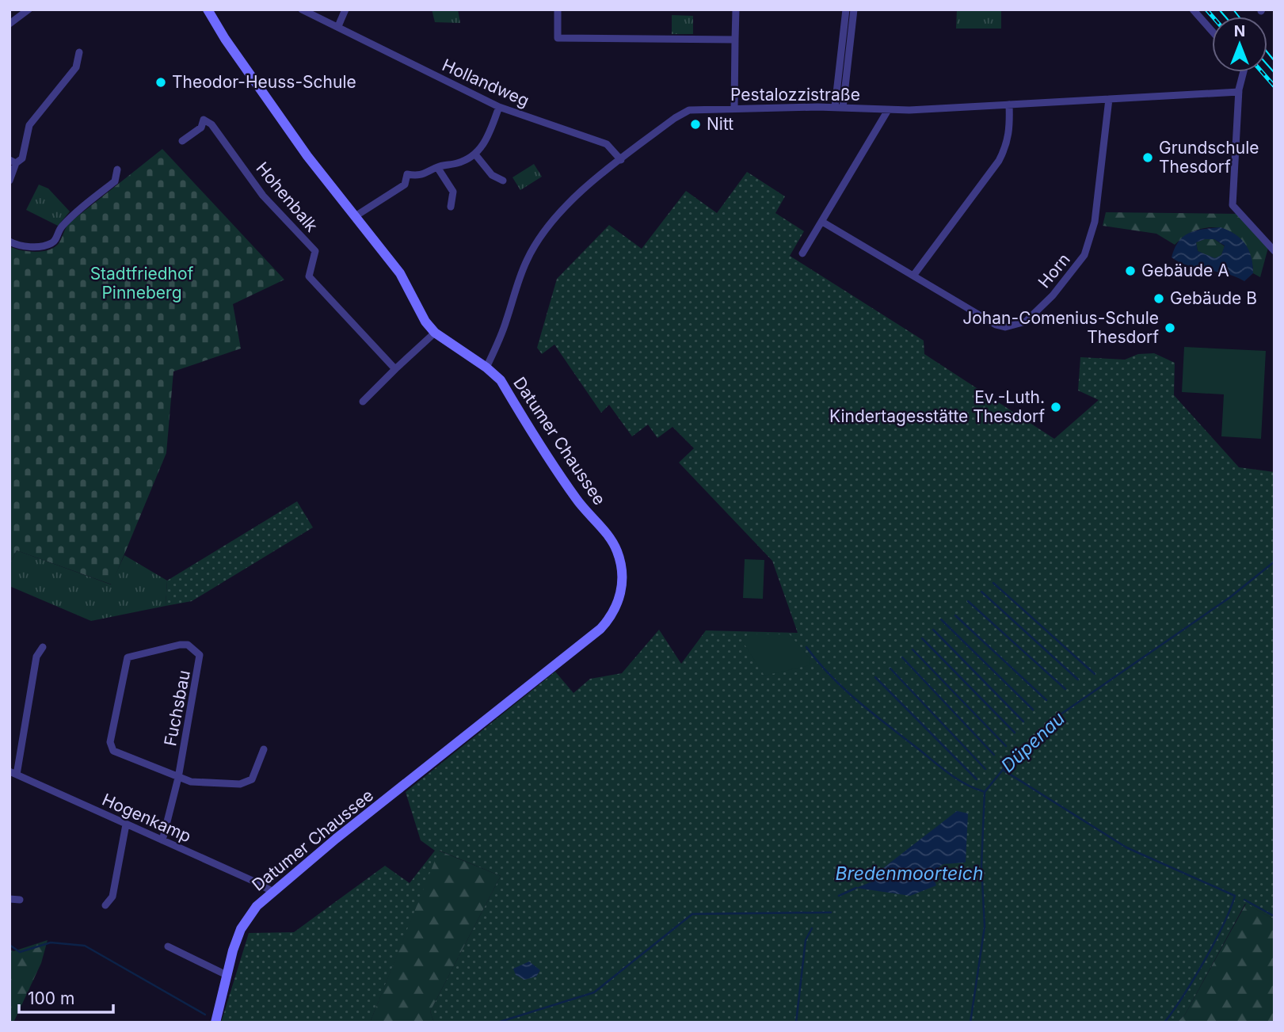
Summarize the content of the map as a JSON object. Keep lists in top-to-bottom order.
{
  "streets": {
    "street": [
      "Hollandweg",
      "Pestalozzistraße",
      "Hohenbalk",
      "Horn",
      "Datumer Chaussee",
      "Fuchsbau",
      "Hogenkamp"
    ]
  },
  "crossings": [
    ["Hollandweg", "Pestalozzistraße"],
    ["Pestalozzistraße", "Horn"],
    ["Pestalozzistraße", "Datumer Chaussee"],
    ["Datumer Chaussee", "Hogenkamp"],
    ["Fuchsbau", "Hogenkamp"]
  ],
  "water": ["Düpenau", "Bredenmoorteich"],
  "parks": ["Stadtfriedhof Pinneberg"],
  "places": [
    "Theodor-Heuss-Schule",
    "Nitt",
    "Grundschule Thesdorf",
    "Gebäude A",
    "Gebäude B",
    "Johan-Comenius-Schule Thesdorf",
    "Ev.-Luth. Kindertagesstätte Thesdorf"
  ],
  "scale_bar": "100 m",
  "north": "top"
}
